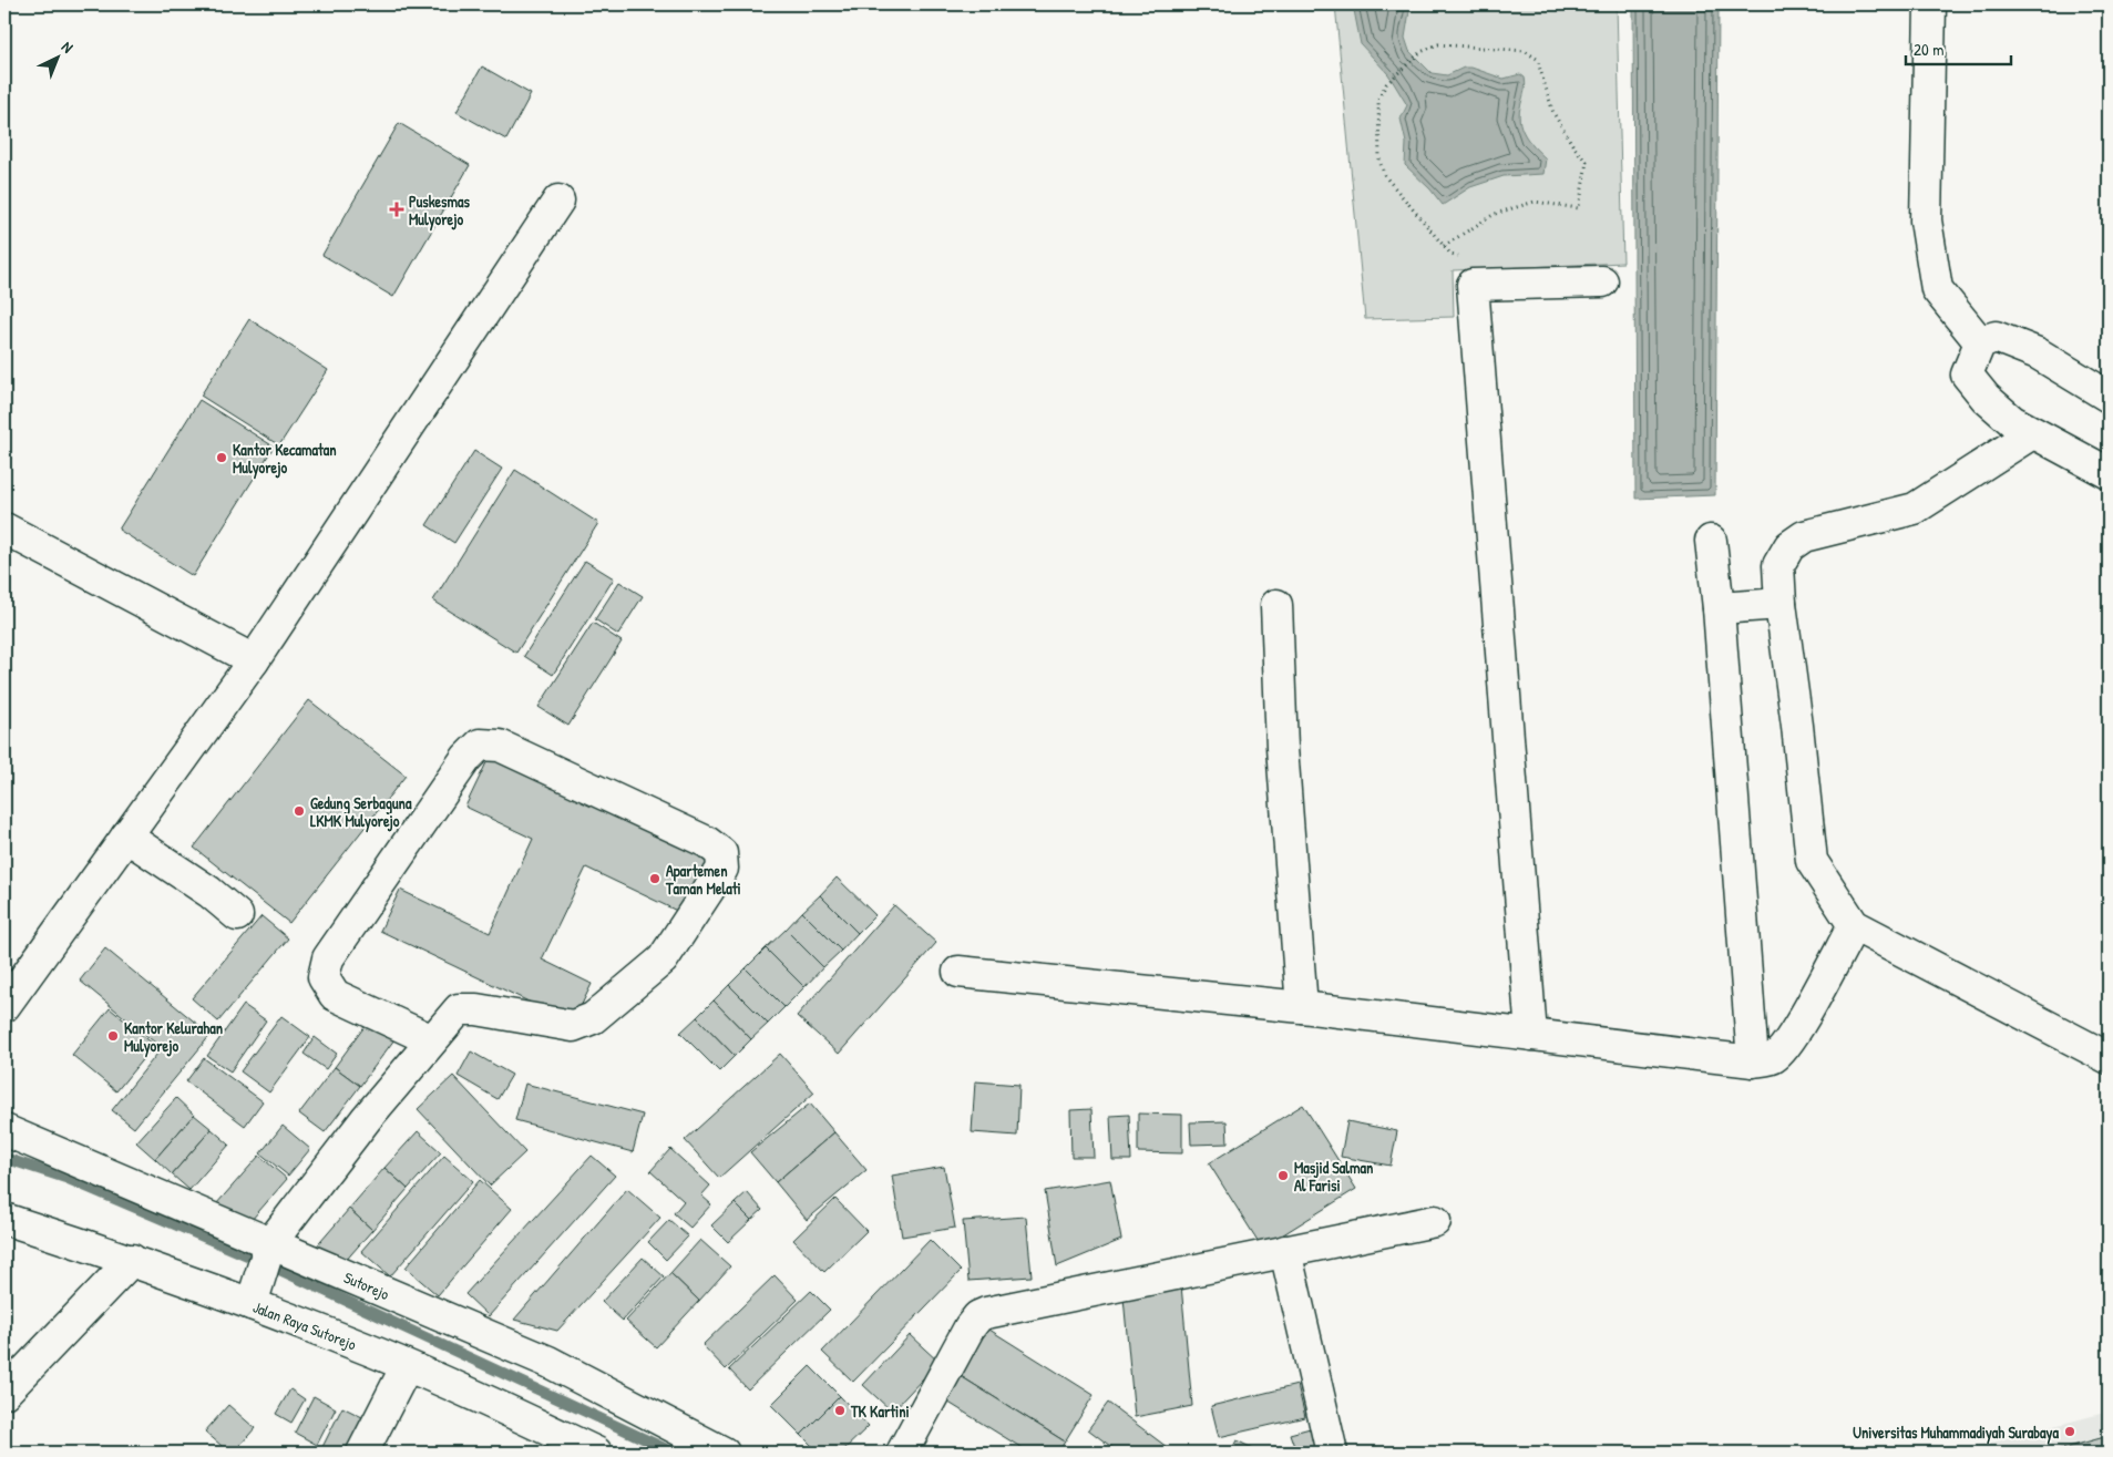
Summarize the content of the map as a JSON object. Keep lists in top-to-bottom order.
{
  "streets": {
    "street": ["Sutorejo", "Jalan Raya Sutorejo"]
  },
  "places": {
    "health": ["Puskesmas Mulyorejo"],
    "other": [
      "Kantor Kecamatan Mulyorejo",
      "Gedung Serbaguna LKMK Mulyorejo",
      "Apartemen Taman Melati",
      "Kantor Kelurahan Mulyorejo",
      "Masjid Salman Al Farisi",
      "TK Kartini",
      "Universitas Muhammadiyah Surabaya"
    ]
  },
  "scale_bar": "20 m",
  "north": "top right"
}
